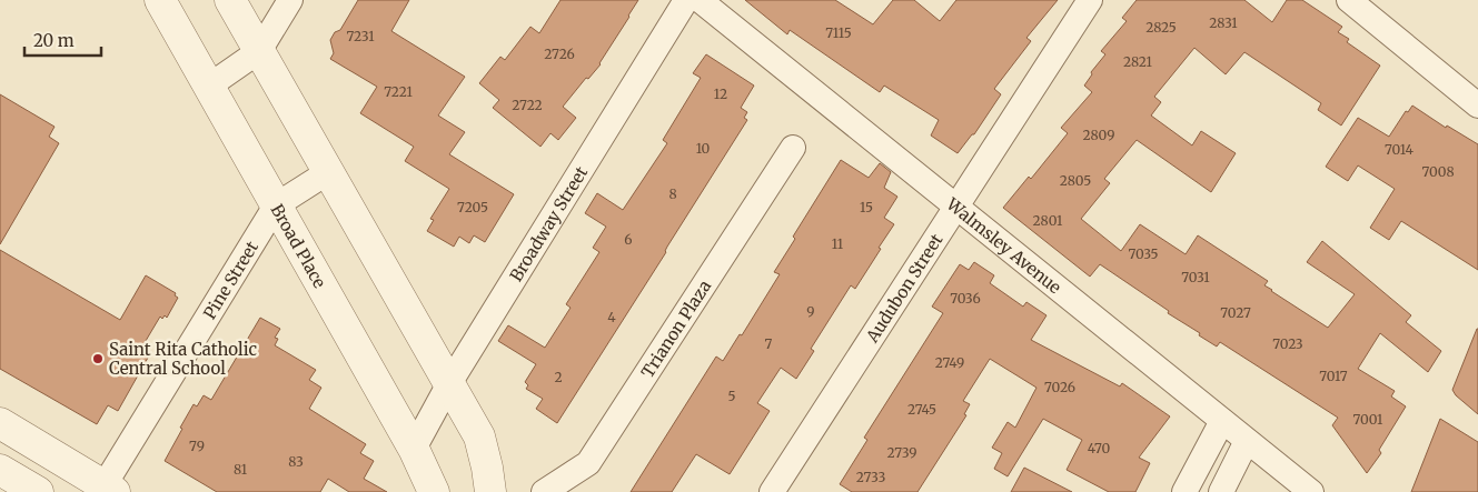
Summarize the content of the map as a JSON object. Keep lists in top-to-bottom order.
{
  "streets": {
    "street": [
      "Broadway Street",
      "Broad Place",
      "Walmsley Avenue",
      "Pine Street",
      "Audubon Street",
      "Trianon Plaza"
    ]
  },
  "crossings": [
    ["Broadway Street", "Broad Place"],
    ["Broad Place", "Pine Street"],
    ["Walmsley Avenue", "Audubon Street"]
  ],
  "places": ["Saint Rita Catholic Central School"],
  "house_numbers": [
    "2831",
    "2825",
    "7115",
    "7231",
    "2726",
    "2821",
    "7221",
    "12",
    "2722",
    "2809",
    "10",
    "7014",
    "7008",
    "2805",
    "8",
    "7205",
    "15",
    "2801",
    "6",
    "11",
    "7035",
    "7031",
    "7036",
    "9",
    "7027",
    "4",
    "7",
    "7023",
    "2749",
    "7017",
    "2",
    "7026",
    "5",
    "2745",
    "7001",
    "79",
    "470",
    "2739",
    "83",
    "81",
    "2733"
  ],
  "scale_bar": "20 m"
}
